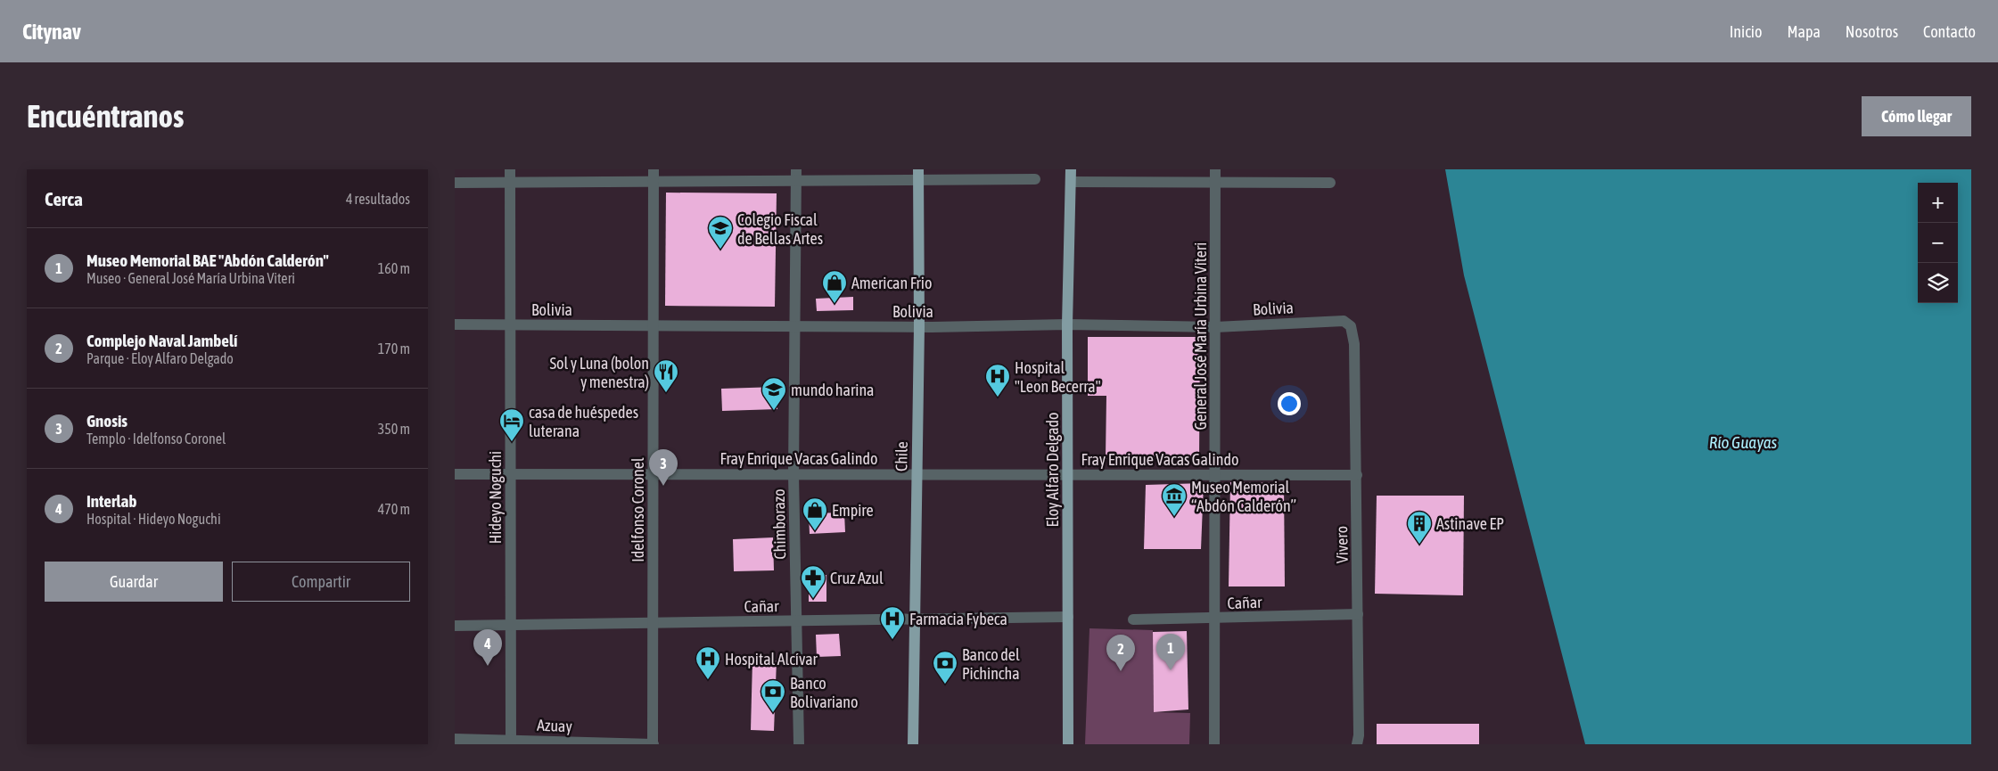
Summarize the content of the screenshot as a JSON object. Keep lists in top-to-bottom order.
{
  "streets": {
    "main road": ["Chile", "Eloy Alfaro Delgado"],
    "street": [
      "Bolivia",
      "General José María Urbina Viteri",
      "Fray Enrique Vacas Galindo",
      "Hideyo Noguchi",
      "Idelfonso Coronel",
      "Chimborazo",
      "Vivero",
      "Cañar",
      "Azuay"
    ]
  },
  "crossings": [
    ["Bolivia", "General José María Urbina Viteri"],
    ["Bolivia", "Chile"],
    ["Bolivia", "Eloy Alfaro Delgado"],
    ["Bolivia", "Hideyo Noguchi"],
    ["Bolivia", "Idelfonso Coronel"],
    ["Bolivia", "Chimborazo"],
    ["Bolivia", "Vivero"],
    ["General José María Urbina Viteri", "Fray Enrique Vacas Galindo"],
    ["General José María Urbina Viteri", "Cañar"],
    ["Chile", "Fray Enrique Vacas Galindo"],
    ["Chile", "Cañar"],
    ["Fray Enrique Vacas Galindo", "Eloy Alfaro Delgado"],
    ["Fray Enrique Vacas Galindo", "Hideyo Noguchi"],
    ["Fray Enrique Vacas Galindo", "Idelfonso Coronel"],
    ["Fray Enrique Vacas Galindo", "Chimborazo"],
    ["Fray Enrique Vacas Galindo", "Vivero"],
    ["Eloy Alfaro Delgado", "Cañar"],
    ["Hideyo Noguchi", "Cañar"],
    ["Hideyo Noguchi", "Azuay"],
    ["Idelfonso Coronel", "Cañar"],
    ["Idelfonso Coronel", "Azuay"],
    ["Chimborazo", "Cañar"],
    ["Vivero", "Cañar"]
  ],
  "water": ["Río Guayas"],
  "places": {
    "school or university": ["Colegio Fiscal de Bellas Artes", "mundo harina"],
    "shop": ["American Frio", "Empire"],
    "restaurant": ["Sol y Luna (bolon y menestra)"],
    "hospital": ["Hospital \"Leon Becerra\"", "Farmacia Fybeca", "Hospital Alcívar"],
    "hotel": ["casa de huéspedes luterana"],
    "museum": ["Museo Memorial “Abdón Calderón”"],
    "building": ["Astinave EP"],
    "pharmacy": ["Cruz Azul"],
    "bank": ["Banco del Pichincha", "Banco Bolivariano"]
  },
  "page": {
    "header": "Citynav",
    "nav": [
      "Inicio",
      "Mapa",
      "Nosotros",
      "Contacto"
    ],
    "buttons": [
      "Cómo llegar",
      ["Guardar", "Compartir"]
    ],
    "title": "Encuéntranos",
    "heading": ["Cerca", "4 resultados"],
    "map_buttons": ["+", "−"],
    "list": [
      {
        "mark": "1",
        "name": "Museo Memorial BAE \"Abdón Calderón\"",
        "note": "Museo · General José María Urbina Viteri",
        "value": "160 m"
      },
      {
        "mark": "2",
        "name": "Complejo Naval Jambelí",
        "note": "Parque · Eloy Alfaro Delgado",
        "value": "170 m"
      },
      {
        "mark": "3",
        "name": "Gnosis",
        "note": "Templo · Idelfonso Coronel",
        "value": "350 m"
      },
      {
        "mark": "4",
        "name": "Interlab",
        "note": "Hospital · Hideyo Noguchi",
        "value": "470 m"
      }
    ],
    "pins": [
      "3",
      "4",
      "1",
      "2"
    ]
  }
}
